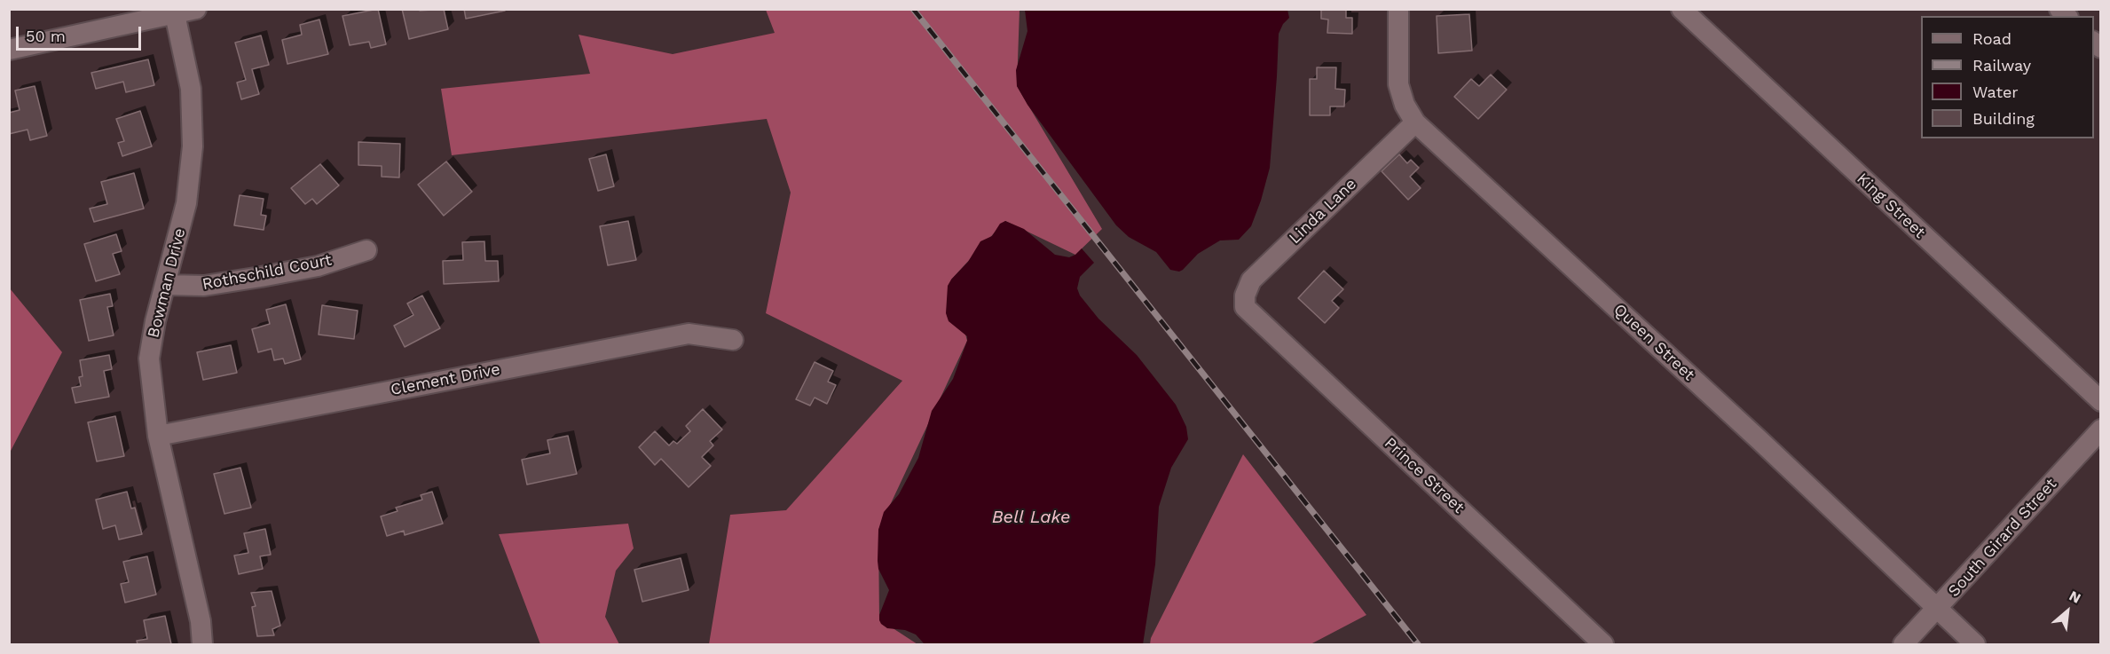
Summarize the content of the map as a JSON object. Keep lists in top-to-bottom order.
{
  "streets": {
    "street": [
      "King Street",
      "Linda Lane",
      "Rothschild Court",
      "Bowman Drive",
      "Queen Street",
      "Clement Drive",
      "Prince Street",
      "South Girard Street"
    ]
  },
  "crossings": [
    ["Linda Lane", "Queen Street"],
    ["Linda Lane", "Prince Street"],
    ["Rothschild Court", "Bowman Drive"],
    ["Bowman Drive", "Clement Drive"],
    ["Queen Street", "South Girard Street"]
  ],
  "water": ["Bell Lake"],
  "legend": [
    "Road",
    "Railway",
    "Water",
    "Building"
  ],
  "scale_bar": "50 m",
  "north": "top right"
}
